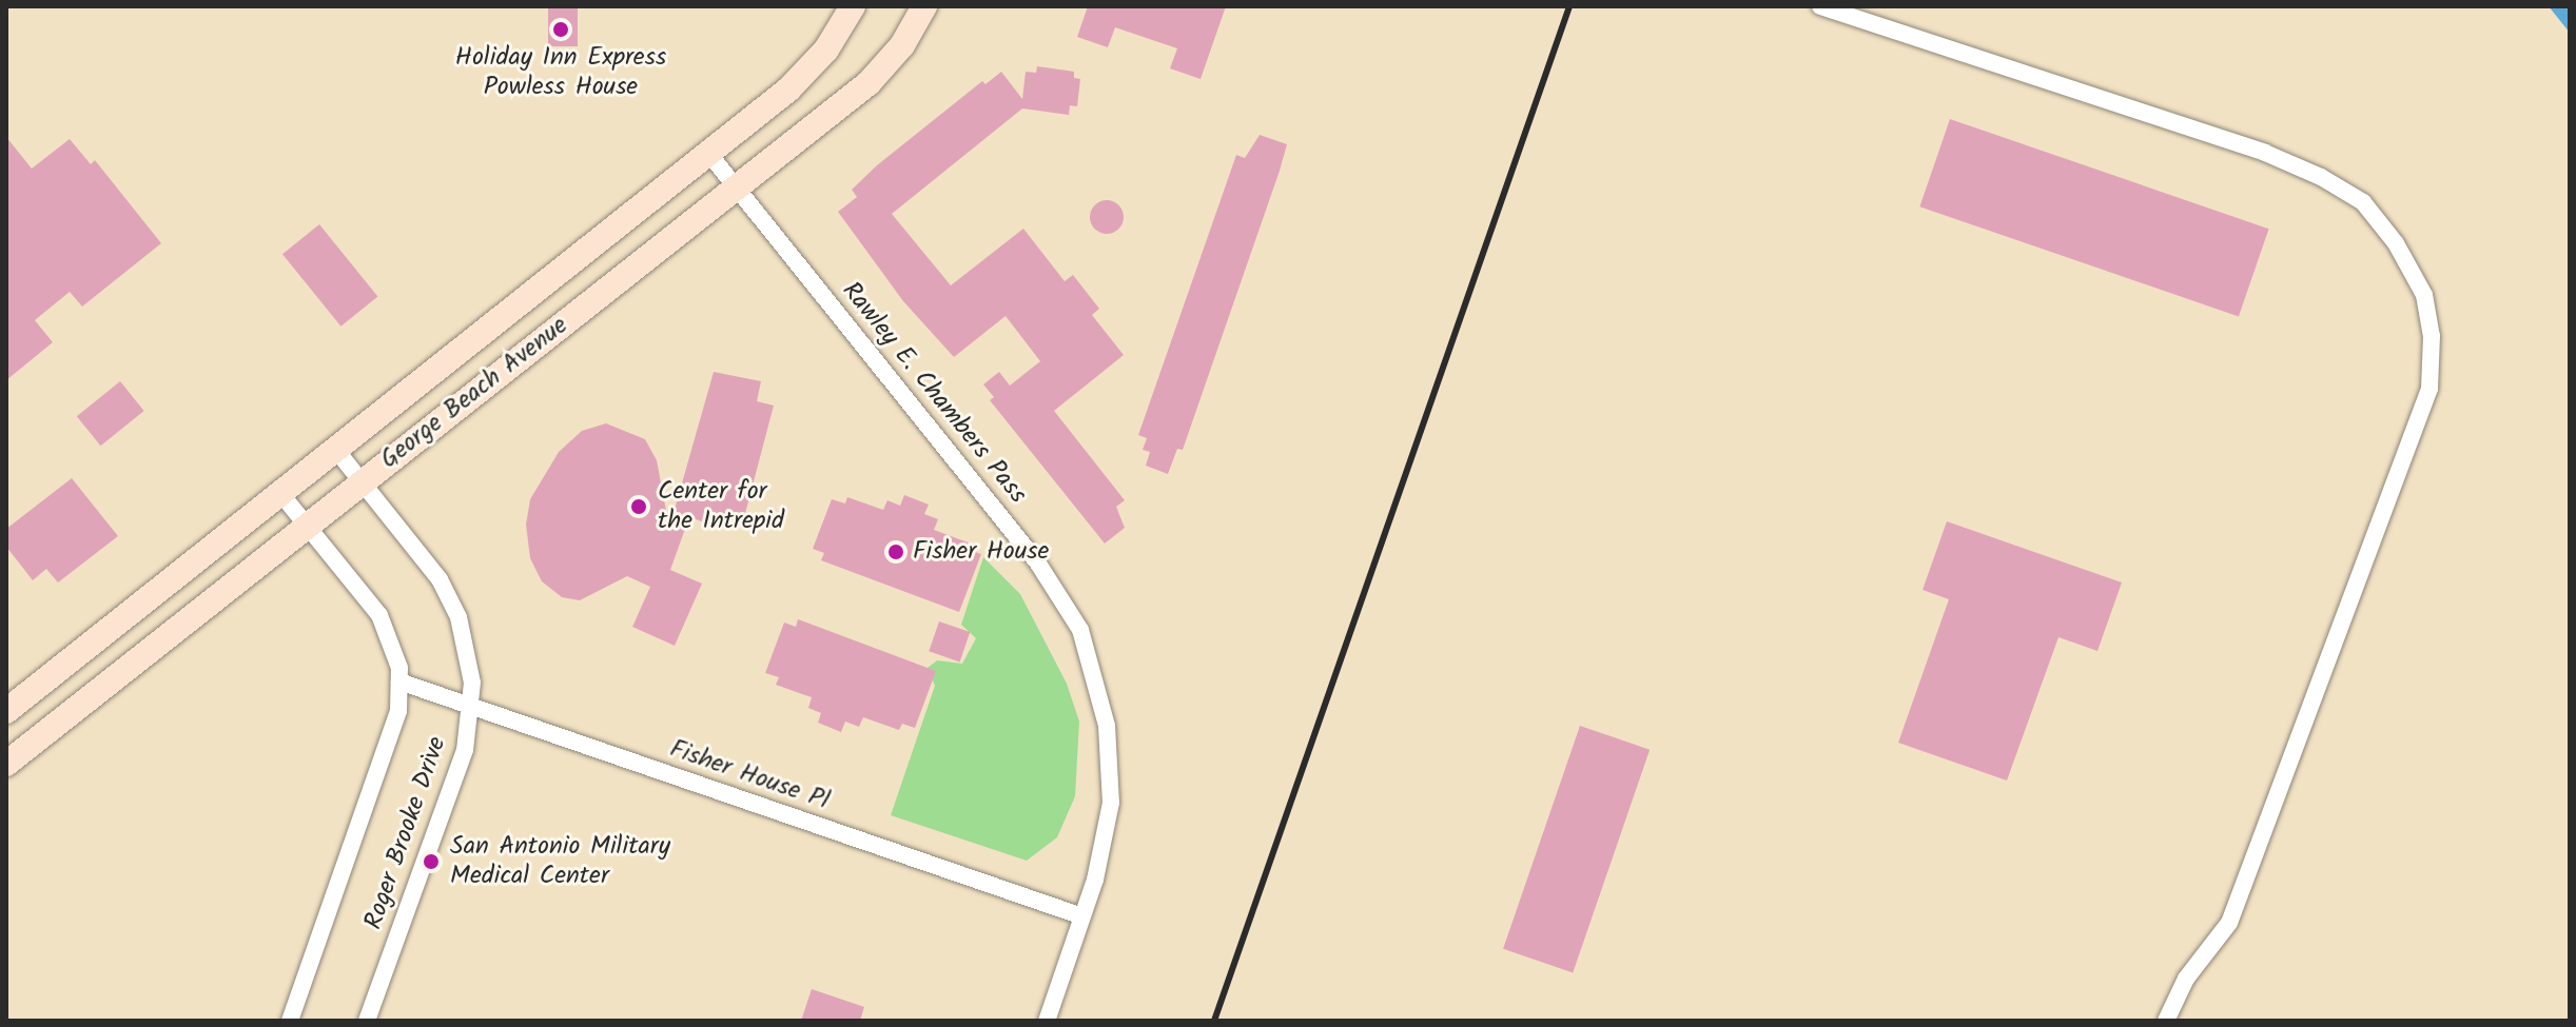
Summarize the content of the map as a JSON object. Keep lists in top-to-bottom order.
{
  "streets": {
    "street": [
      "George Beach Avenue",
      "Rawley E. Chambers Pass",
      "Fisher House Pl",
      "Roger Brooke Drive"
    ]
  },
  "crossings": [
    ["George Beach Avenue", "Rawley E. Chambers Pass"],
    ["George Beach Avenue", "Roger Brooke Drive"],
    ["Rawley E. Chambers Pass", "Fisher House Pl"],
    ["Fisher House Pl", "Roger Brooke Drive"]
  ],
  "places": [
    "Holiday Inn Express Powless House",
    "Center for the Intrepid",
    "Fisher House",
    "San Antonio Military Medical Center"
  ]
}
